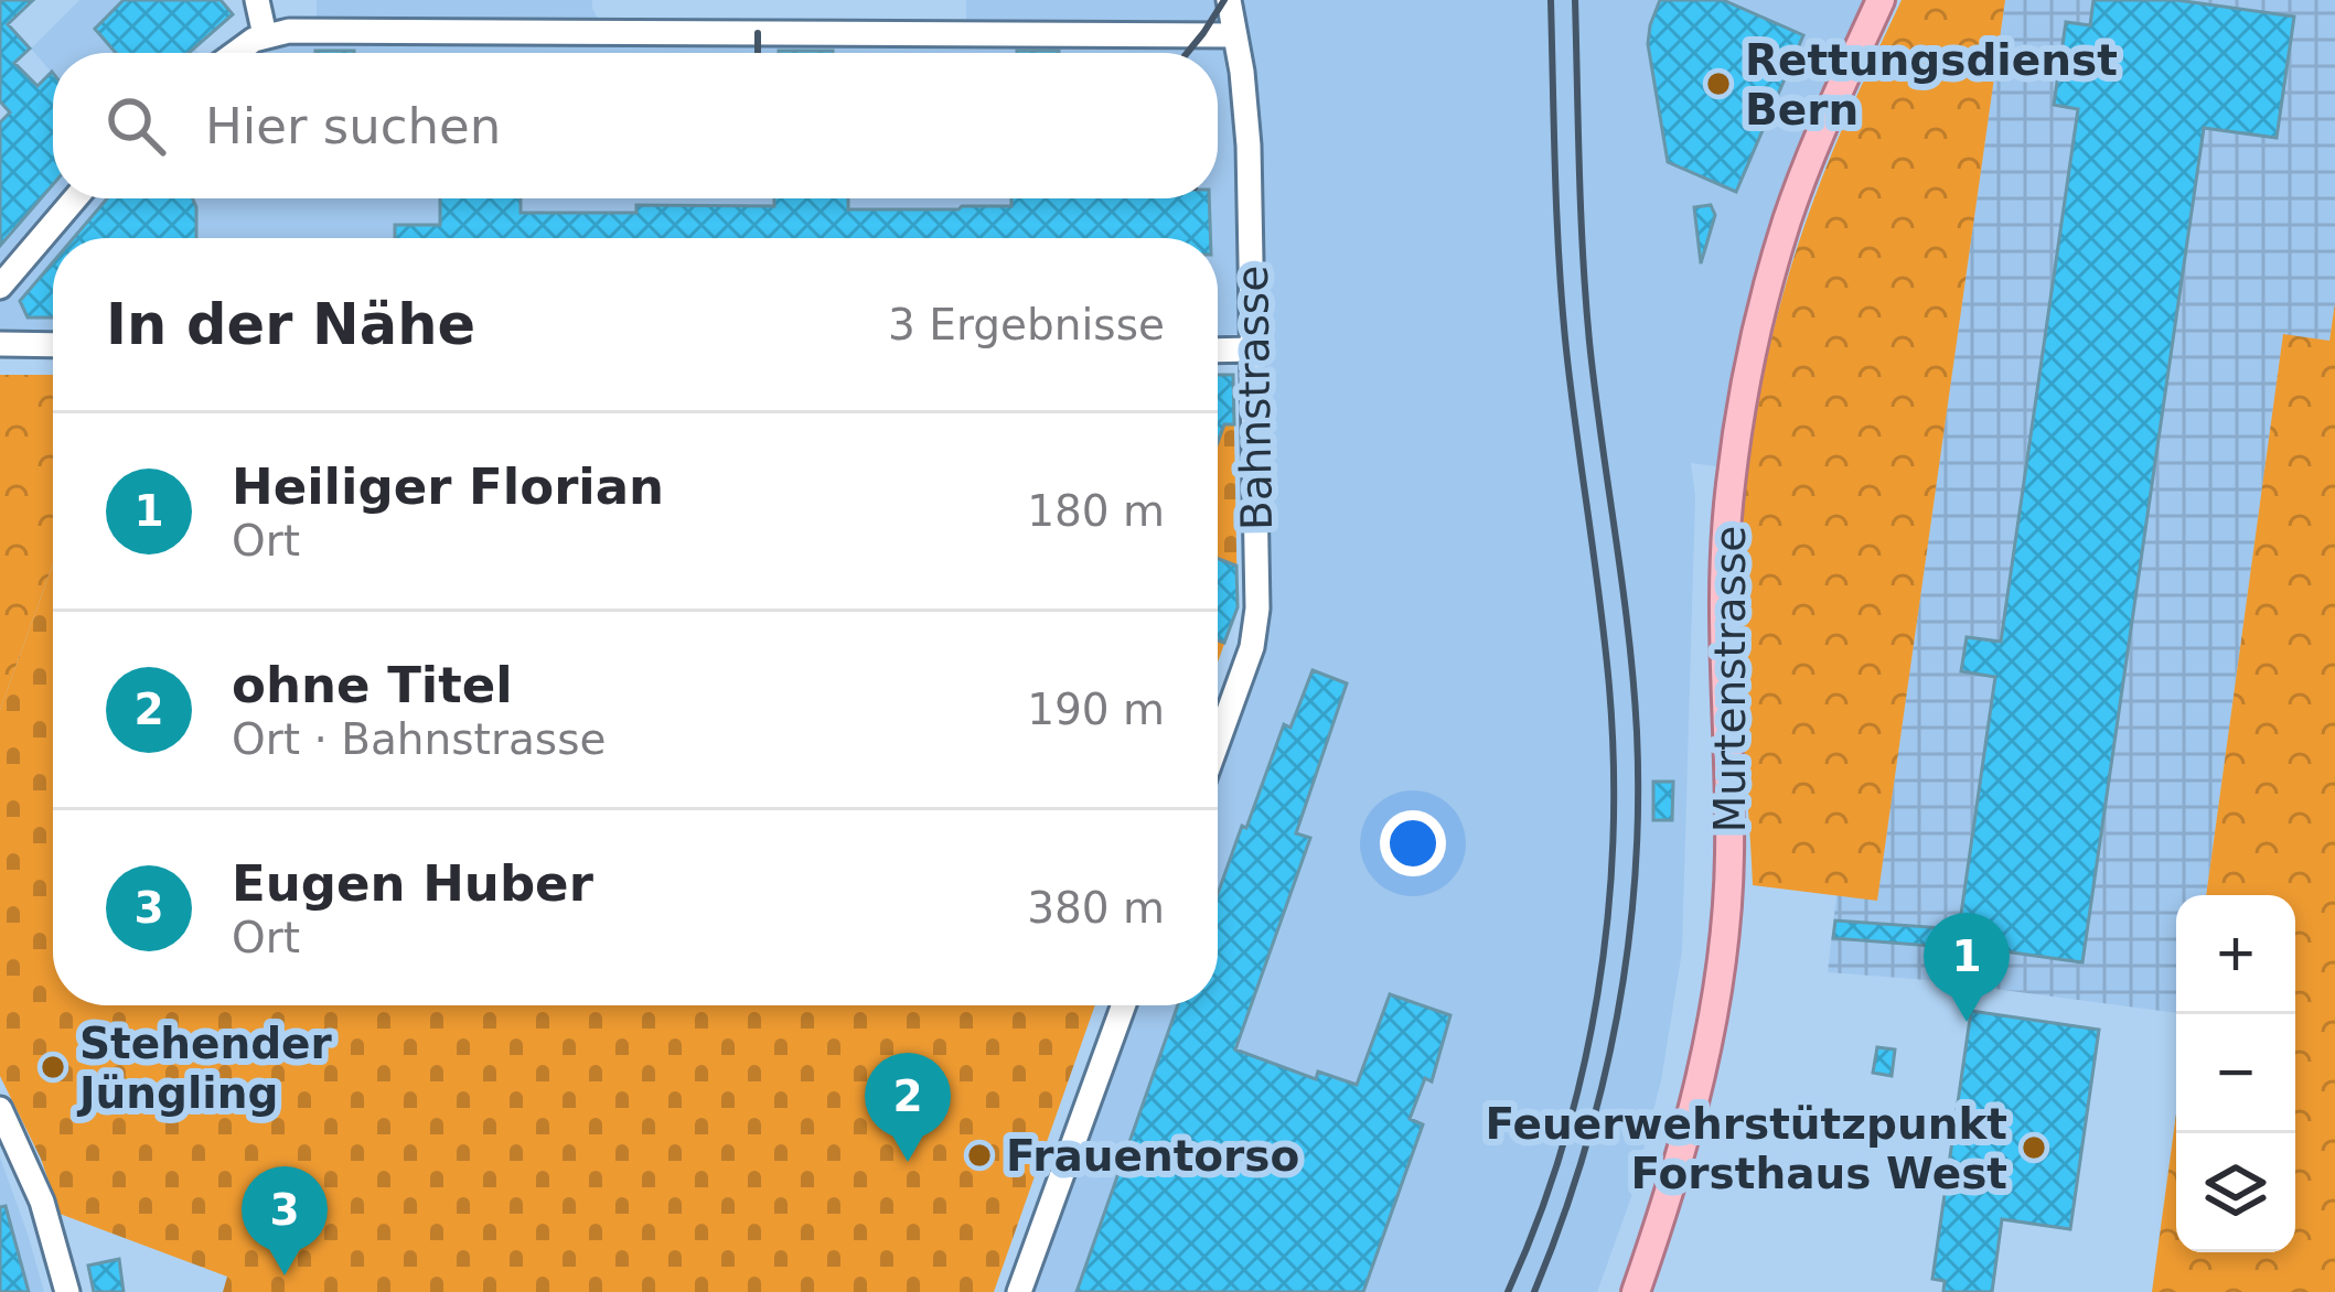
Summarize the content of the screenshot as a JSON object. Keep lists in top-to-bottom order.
{
  "streets": {
    "main road": ["Murtenstrasse"],
    "street": ["Bahnstrasse"]
  },
  "places": [
    "Rettungsdienst Bern",
    "Stehender Jüngling",
    "Feuerwehrstützpunkt Forsthaus West",
    "Frauentorso"
  ],
  "page": {
    "search": "Hier suchen",
    "heading": ["In der Nähe", "3 Ergebnisse"],
    "list": [
      {
        "mark": "1",
        "name": "Heiliger Florian",
        "note": "Ort",
        "value": "180 m"
      },
      {
        "mark": "2",
        "name": "ohne Titel",
        "note": "Ort · Bahnstrasse",
        "value": "190 m"
      },
      {
        "mark": "3",
        "name": "Eugen Huber",
        "note": "Ort",
        "value": "380 m"
      }
    ],
    "map_buttons": ["+", "−"],
    "pins": ["1", "2", "3"]
  }
}
